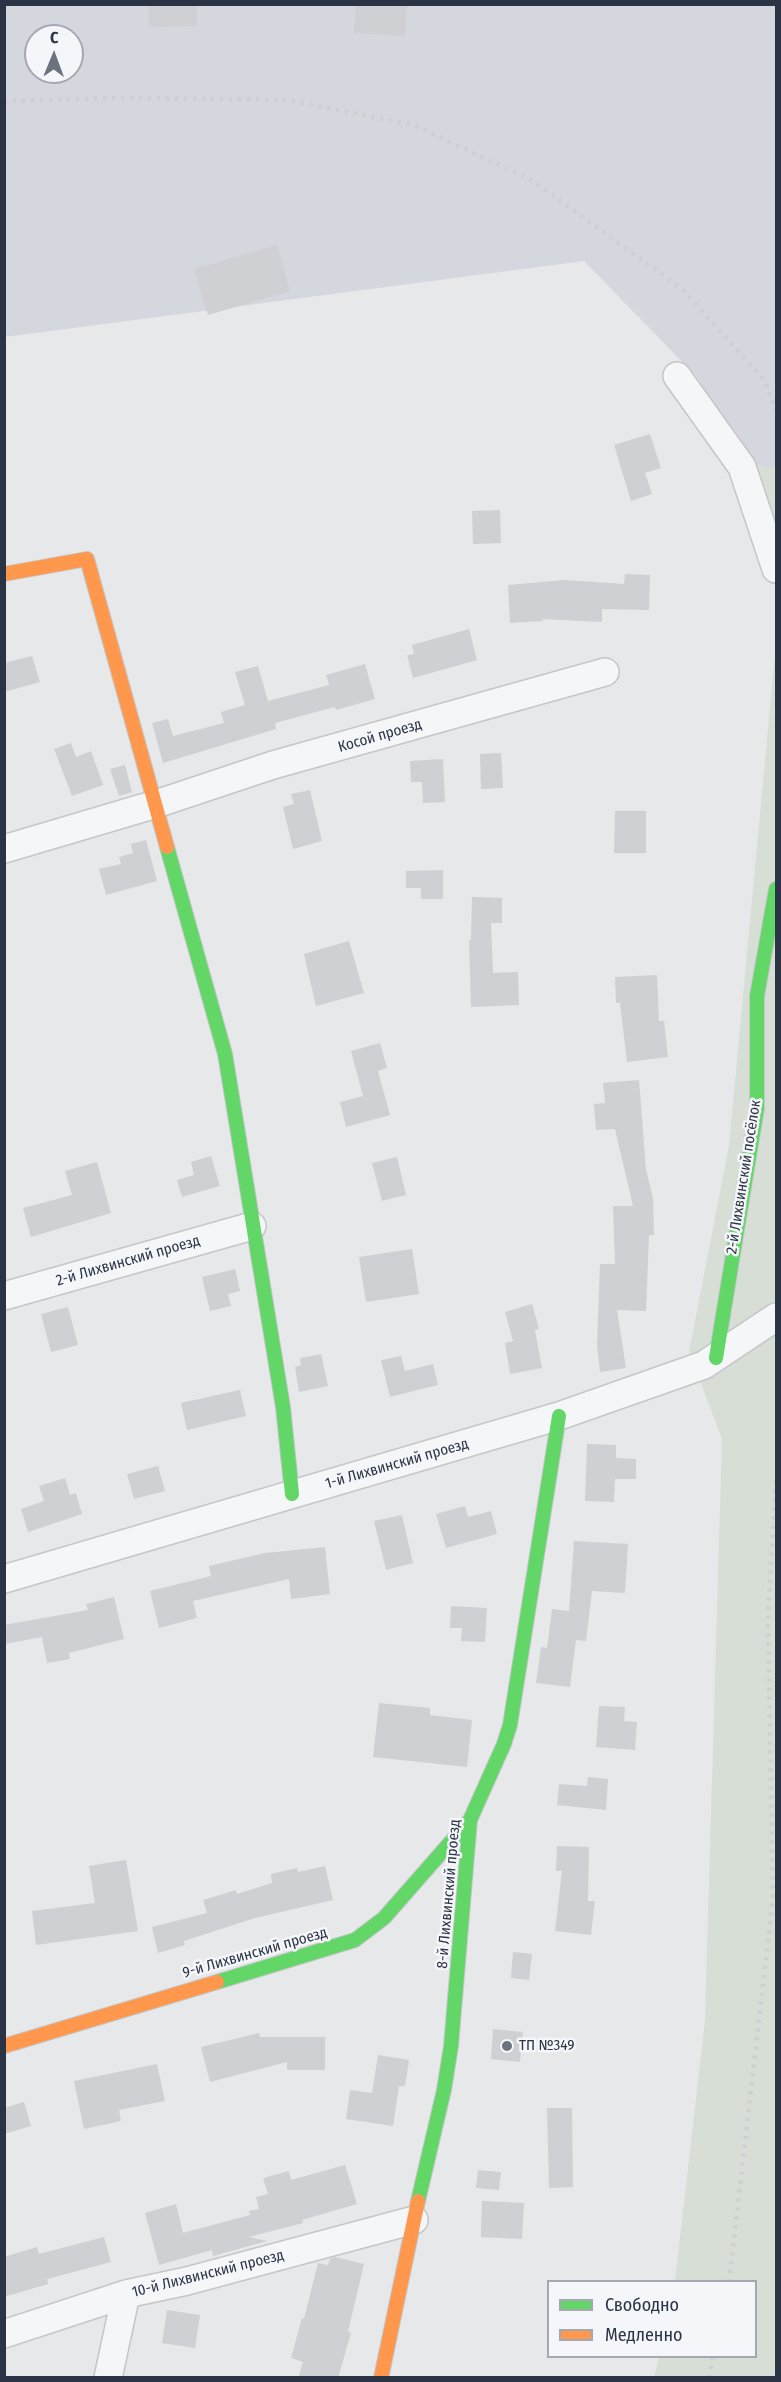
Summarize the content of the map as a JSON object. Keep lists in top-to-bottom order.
{
  "streets": {
    "street": [
      "Косой проезд",
      "2-й Лихвинский посёлок",
      "2-й Лихвинский проезд",
      "1-й Лихвинский проезд",
      "8-й Лихвинский проезд",
      "9-й Лихвинский проезд",
      "10-й Лихвинский проезд"
    ]
  },
  "crossings": [
    ["2-й Лихвинский посёлок", "1-й Лихвинский проезд"],
    ["1-й Лихвинский проезд", "8-й Лихвинский проезд"],
    ["8-й Лихвинский проезд", "9-й Лихвинский проезд"],
    ["8-й Лихвинский проезд", "10-й Лихвинский проезд"]
  ],
  "places": ["ТП №349"],
  "legend": ["Свободно", "Медленно"],
  "north": "top"
}
